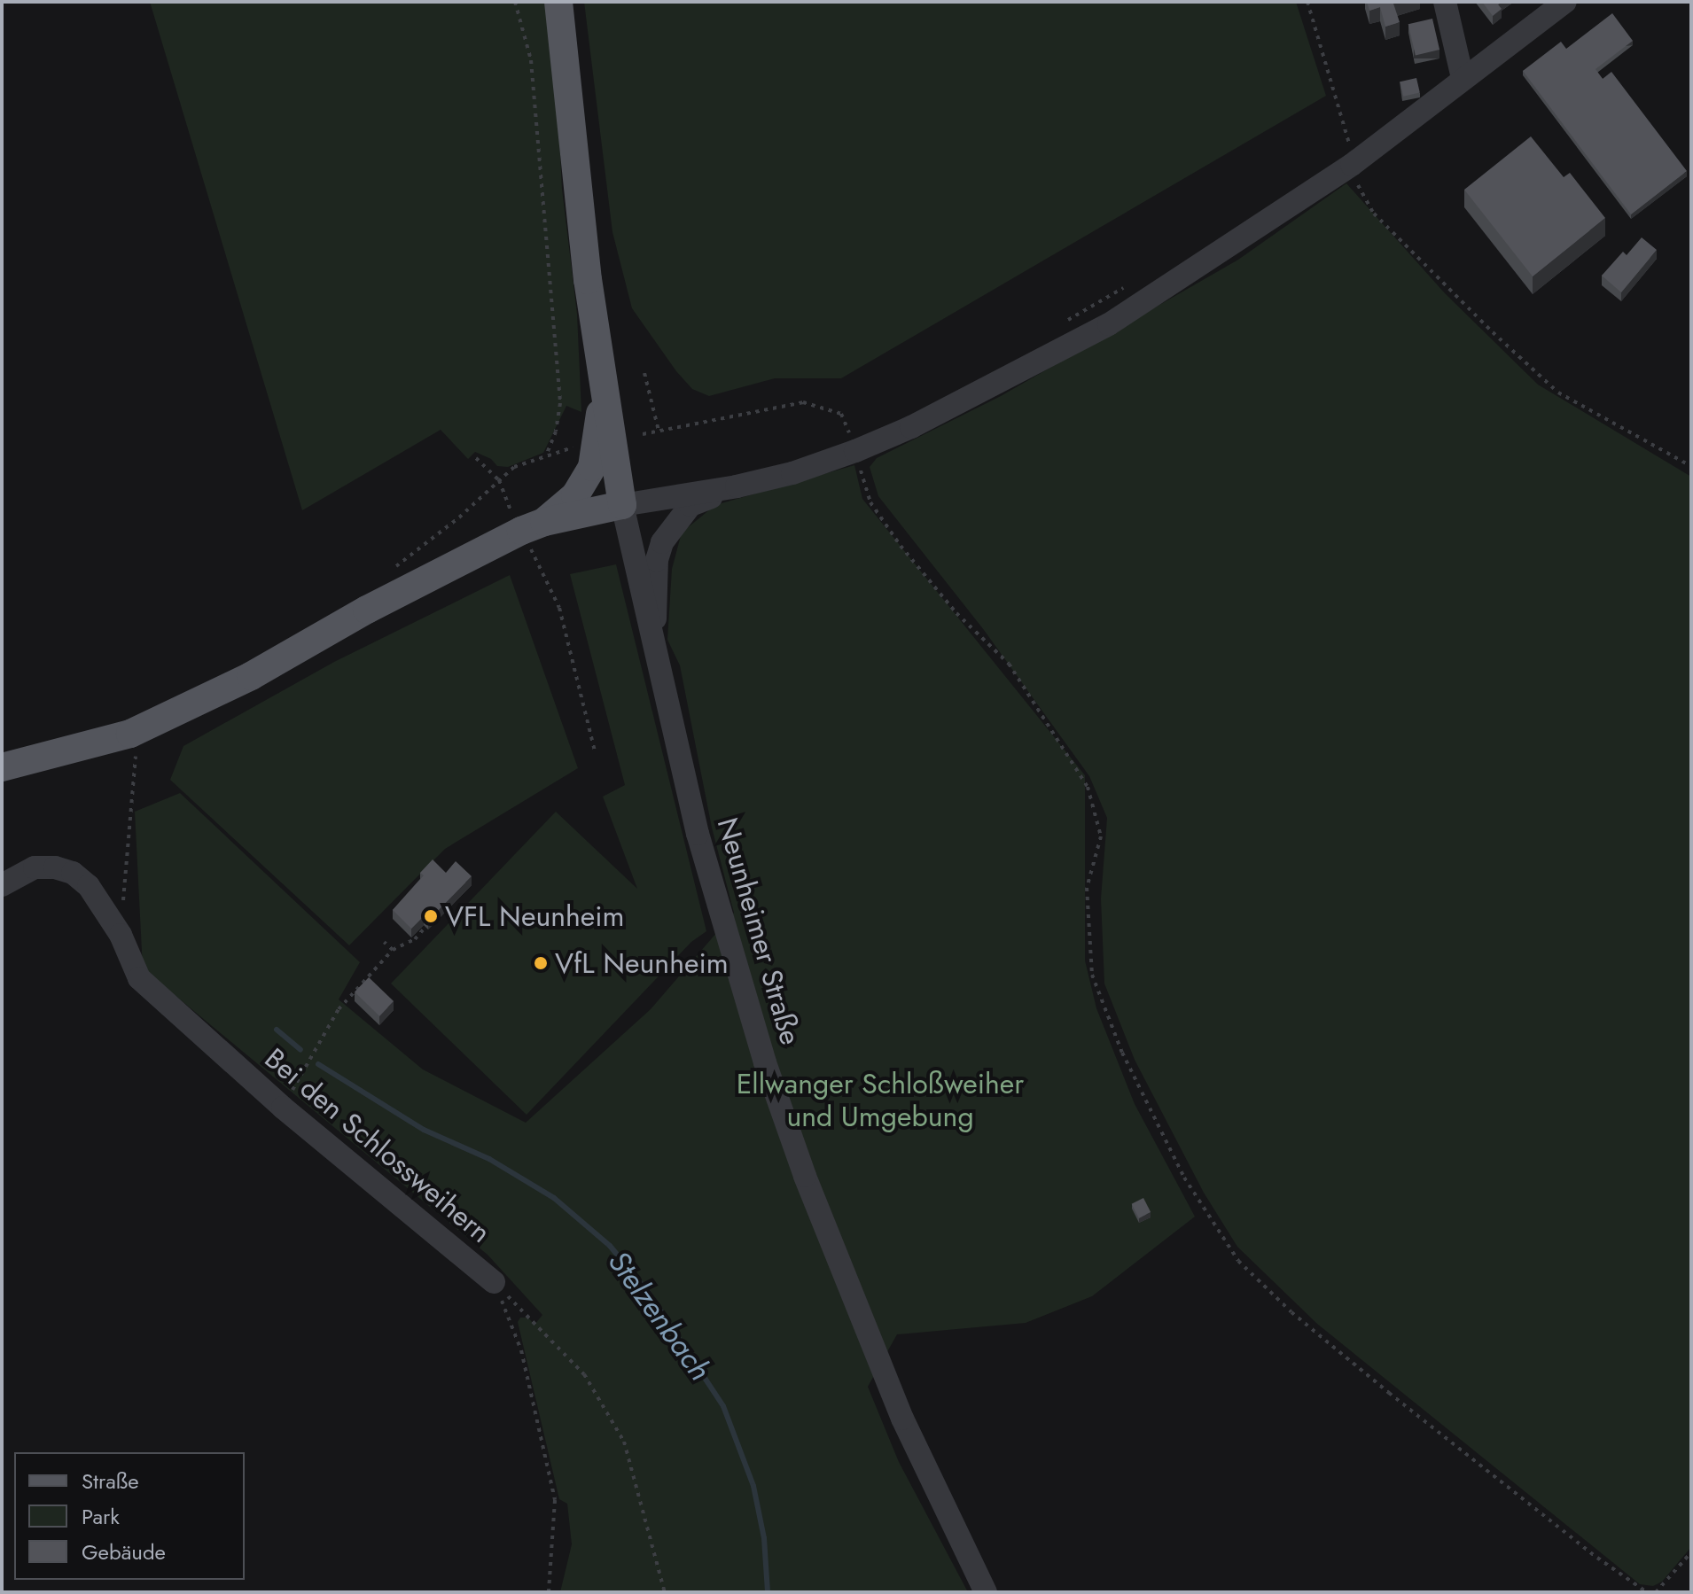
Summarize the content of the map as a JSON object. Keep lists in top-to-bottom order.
{
  "streets": {
    "street": ["Neunheimer Straße", "Bei den Schlossweihern"]
  },
  "water": ["Stelzenbach"],
  "parks": ["Ellwanger Schloßweiher und Umgebung"],
  "places": ["VFL Neunheim", "VfL Neunheim"],
  "legend": ["Straße", "Park", "Gebäude"]
}
